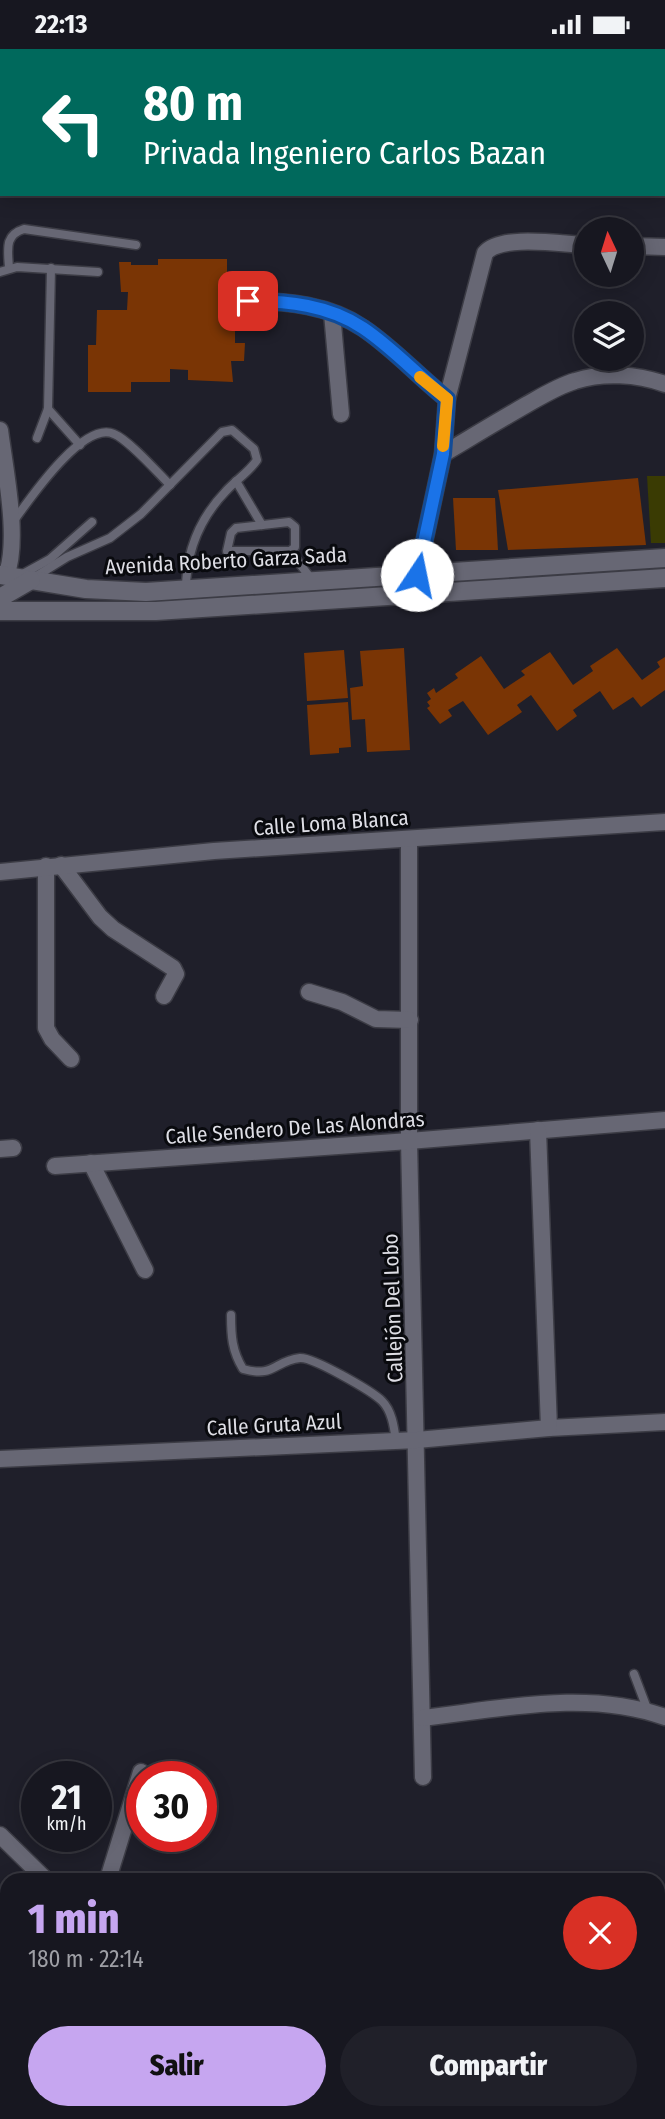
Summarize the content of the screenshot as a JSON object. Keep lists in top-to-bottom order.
{
  "streets": {
    "street": [
      "Avenida Roberto Garza Sada",
      "Calle Loma Blanca",
      "Calle Sendero De Las Alondras",
      "Callejón Del Lobo",
      "Calle Gruta Azul"
    ]
  },
  "crossings": [
    ["Calle Loma Blanca", "Callejón Del Lobo"],
    ["Calle Sendero De Las Alondras", "Callejón Del Lobo"],
    ["Callejón Del Lobo", "Calle Gruta Azul"]
  ],
  "north": "top",
  "page": {
    "status": "22:13",
    "turn": ["80 m", "Privada Ingeniero Carlos Bazan"],
    "speed": "21 km/h",
    "limit": "30",
    "heading": ["1 min", "180 m · 22:14"],
    "buttons": ["Salir", "Compartir"]
  }
}
